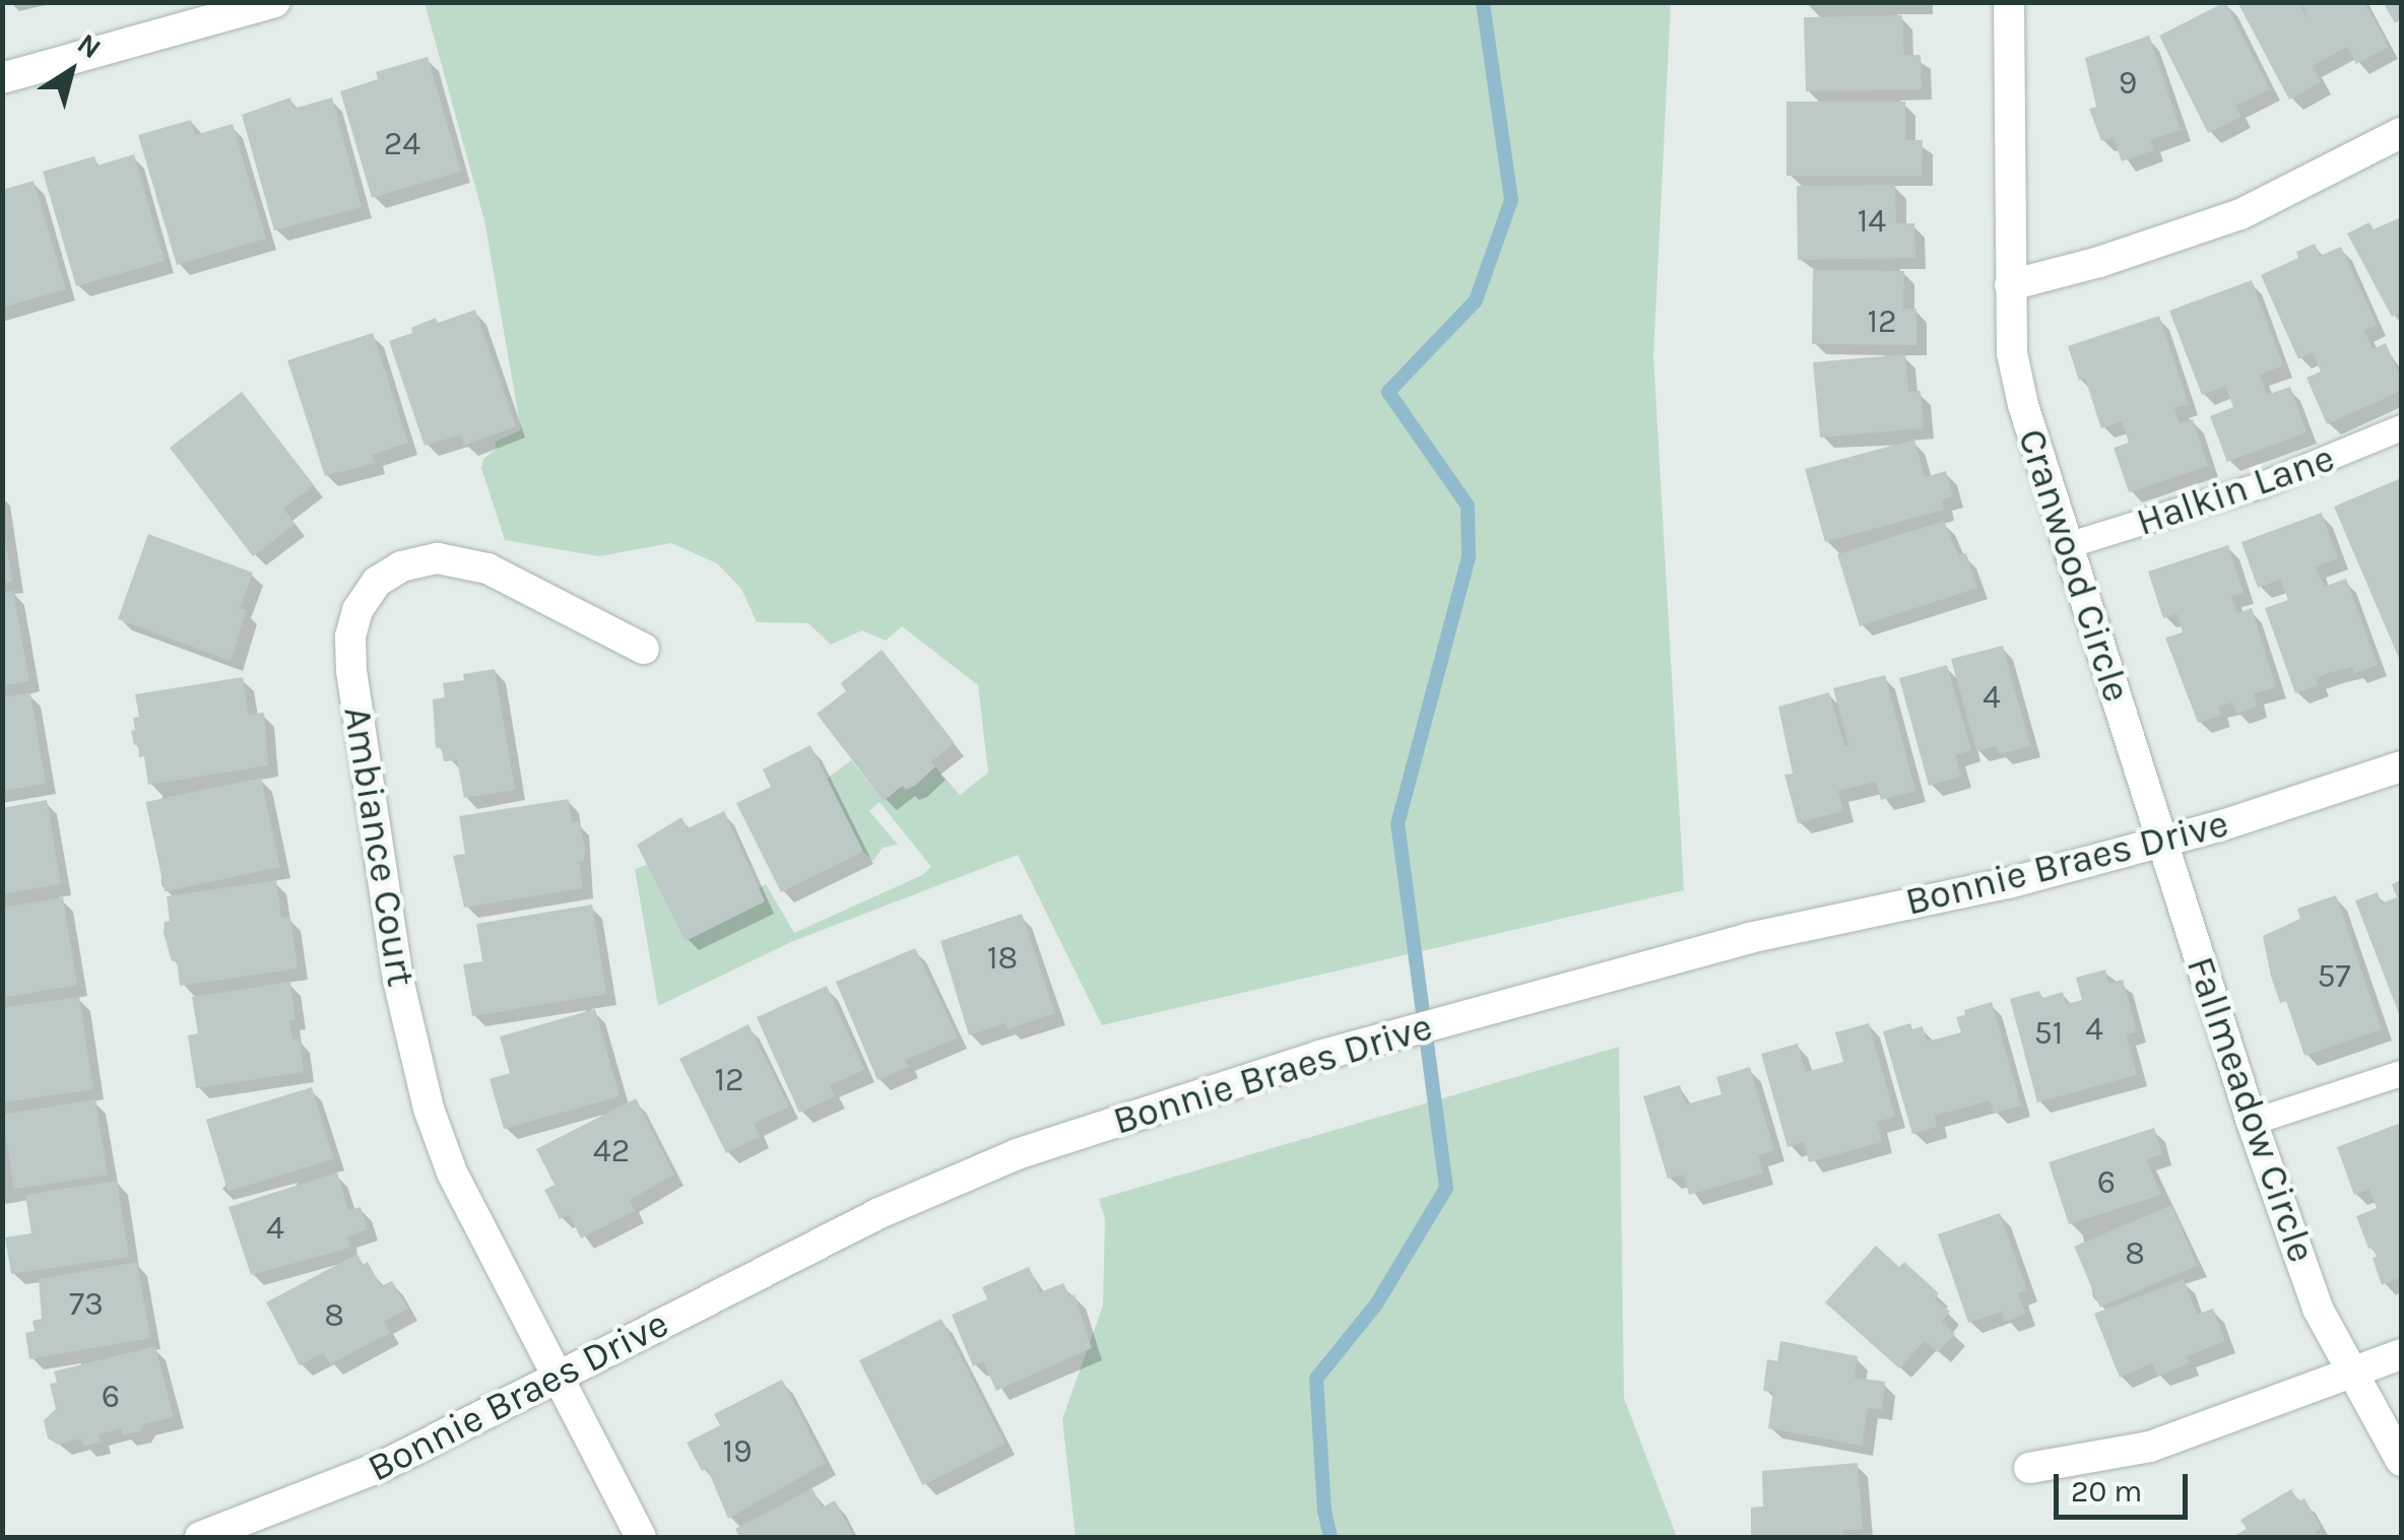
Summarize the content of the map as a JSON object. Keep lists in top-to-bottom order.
{
  "streets": {
    "street": [
      "Cranwood Circle",
      "Ambiance Court",
      "Bonnie Braes Drive",
      "Fallmeadow Circle"
    ],
    "lane": ["Halkin Lane"]
  },
  "crossings": [
    ["Halkin Lane", "Cranwood Circle"],
    ["Cranwood Circle", "Bonnie Braes Drive"],
    ["Cranwood Circle", "Fallmeadow Circle"],
    ["Ambiance Court", "Bonnie Braes Drive"],
    ["Bonnie Braes Drive", "Fallmeadow Circle"]
  ],
  "house_numbers": [
    "9",
    "24",
    "14",
    "12",
    "4",
    "18",
    "57",
    "4",
    "51",
    "12",
    "42",
    "6",
    "4",
    "8",
    "73",
    "8",
    "6",
    "19"
  ],
  "scale_bar": "20 m",
  "north": "top right"
}
